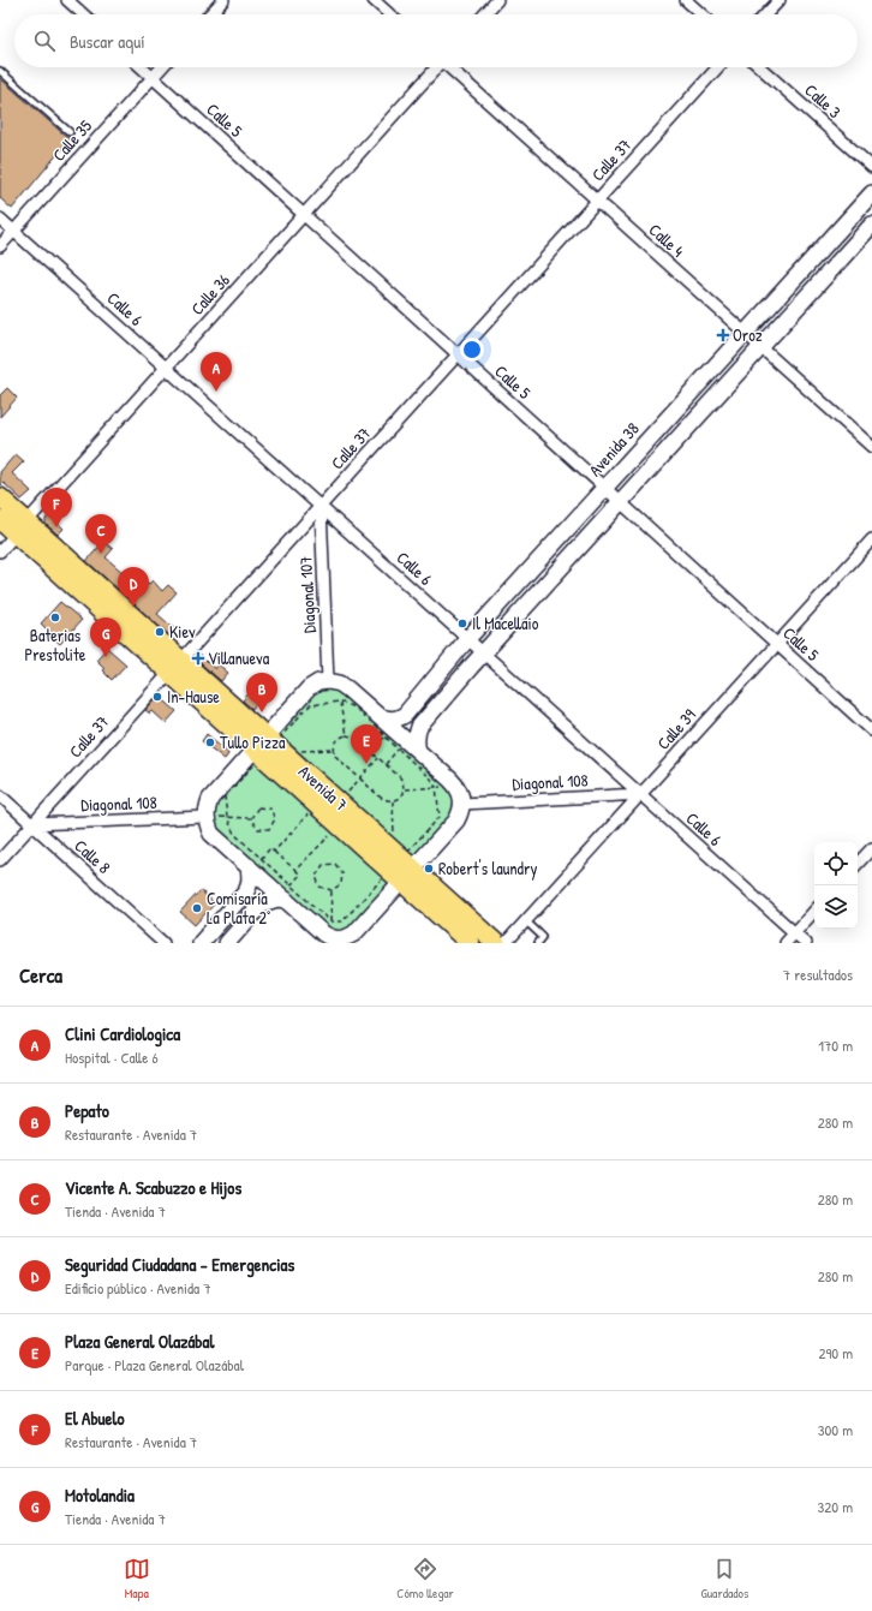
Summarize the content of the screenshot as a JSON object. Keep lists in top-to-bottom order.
{
  "streets": {
    "main road": ["Avenida 38", "Avenida 7"],
    "street": [
      "Calle 3",
      "Calle 5",
      "Calle 35",
      "Calle 37",
      "Calle 4",
      "Calle 36",
      "Calle 6",
      "Diagonal 107",
      "Calle 39",
      "Diagonal 108",
      "Calle 8"
    ]
  },
  "crossings": [
    ["Calle 5", "Calle 35"],
    ["Calle 5", "Calle 37"],
    ["Calle 5", "Calle 36"],
    ["Calle 5", "Avenida 38"],
    ["Calle 5", "Calle 39"],
    ["Calle 35", "Calle 6"],
    ["Calle 37", "Calle 4"],
    ["Calle 37", "Calle 6"],
    ["Calle 37", "Diagonal 107"],
    ["Calle 37", "Diagonal 108"],
    ["Calle 37", "Avenida 7"],
    ["Calle 37", "Calle 8"],
    ["Calle 4", "Avenida 38"],
    ["Calle 36", "Calle 6"],
    ["Calle 36", "Avenida 7"],
    ["Calle 6", "Avenida 38"],
    ["Calle 6", "Diagonal 107"],
    ["Calle 6", "Calle 39"],
    ["Calle 6", "Diagonal 108"],
    ["Calle 39", "Diagonal 108"],
    ["Diagonal 108", "Calle 8"]
  ],
  "places": {
    "health": ["Oroz", "Villanueva"],
    "other": [
      "Baterias Prestolite",
      "Il Macellaio",
      "Kiev",
      "In-Hause",
      "Tullo Pizza",
      "Robert's laundry",
      "Comisaría La Plata 2°"
    ]
  },
  "page": {
    "search": "Buscar aquí",
    "pins": [
      "A",
      "F",
      "C",
      "D",
      "G",
      "B",
      "E"
    ],
    "heading": ["Cerca", "7 resultados"],
    "list": [
      {
        "mark": "A",
        "name": "Clini Cardiologica",
        "note": "Hospital · Calle 6",
        "value": "170 m"
      },
      {
        "mark": "B",
        "name": "Pepato",
        "note": "Restaurante · Avenida 7",
        "value": "280 m"
      },
      {
        "mark": "C",
        "name": "Vicente A. Scabuzzo e Hijos",
        "note": "Tienda · Avenida 7",
        "value": "280 m"
      },
      {
        "mark": "D",
        "name": "Seguridad Ciudadana - Emergencias",
        "note": "Edificio público · Avenida 7",
        "value": "280 m"
      },
      {
        "mark": "E",
        "name": "Plaza General Olazábal",
        "note": "Parque · Plaza General Olazábal",
        "value": "290 m"
      },
      {
        "mark": "F",
        "name": "El Abuelo",
        "note": "Restaurante · Avenida 7",
        "value": "300 m"
      },
      {
        "mark": "G",
        "name": "Motolandia",
        "note": "Tienda · Avenida 7",
        "value": "320 m"
      }
    ],
    "nav": ["Mapa", "Cómo llegar", "Guardados"]
  }
}
